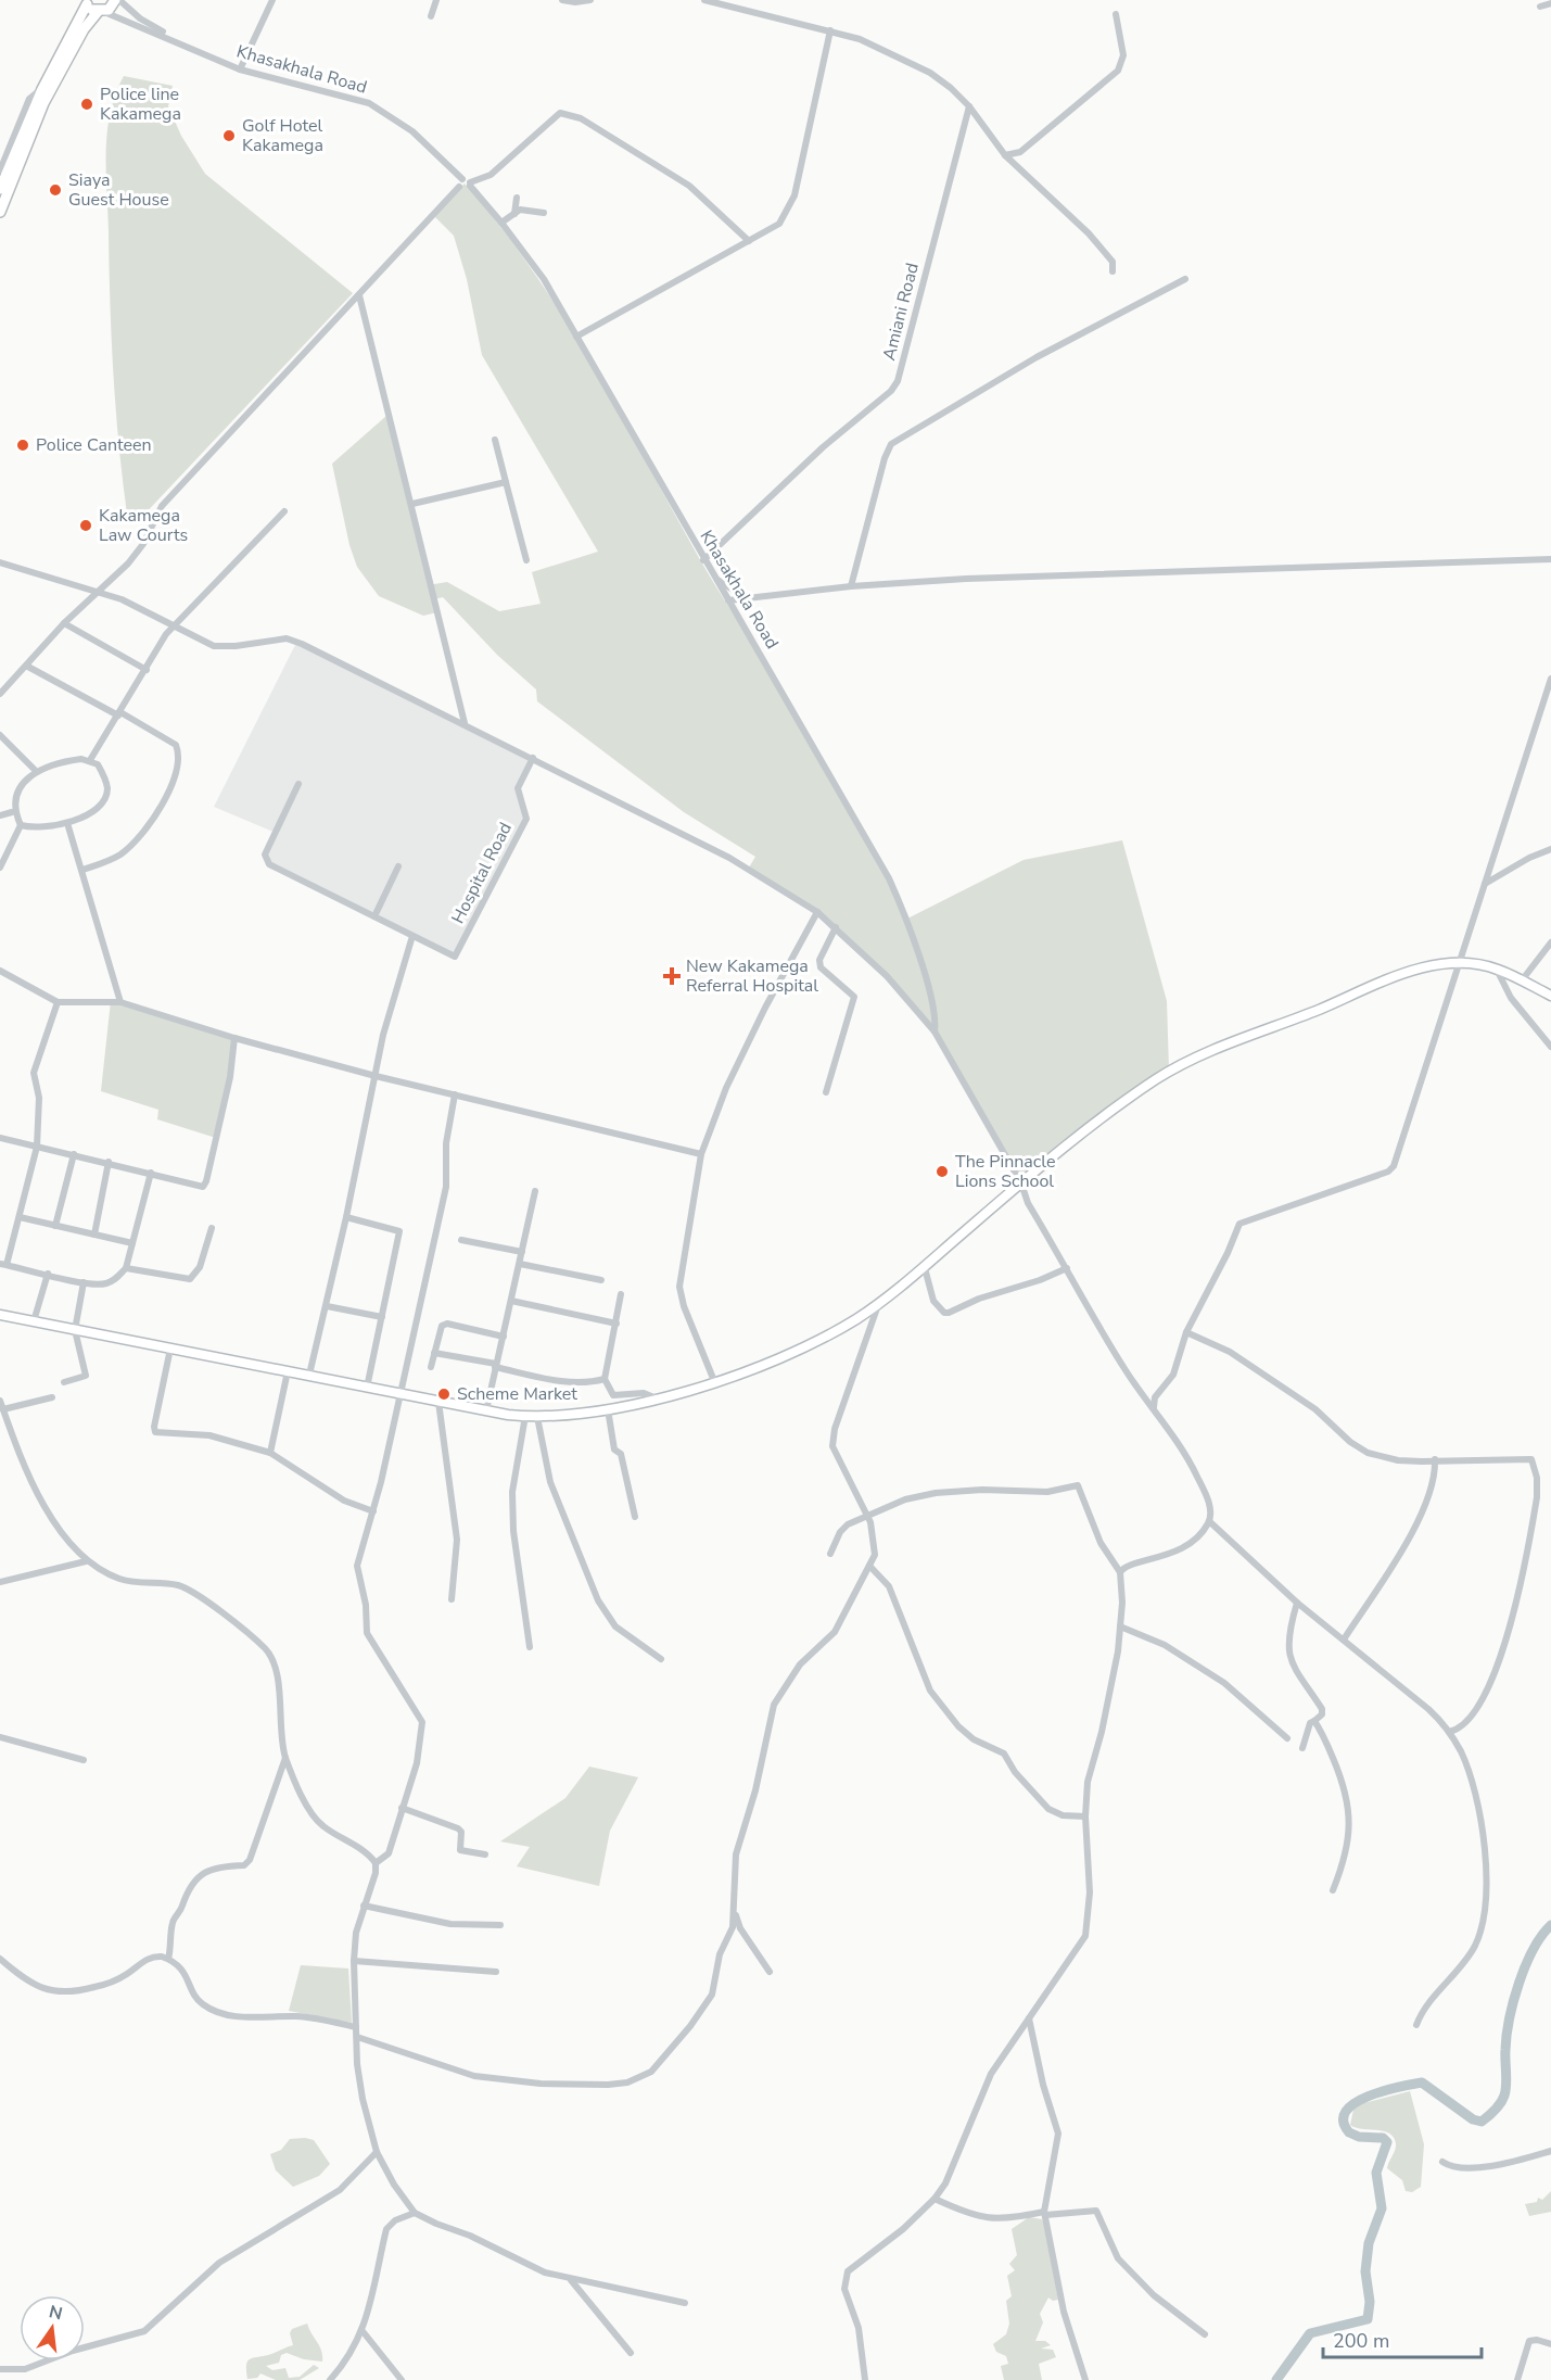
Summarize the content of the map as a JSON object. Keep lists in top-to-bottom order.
{
  "streets": {
    "street": ["Khasakhala Road", "Amiani Road", "Hospital Road"]
  },
  "crossings": [
    ["Khasakhala Road", "Amiani Road"]
  ],
  "places": {
    "other": [
      "Police line Kakamega",
      "Golf Hotel Kakamega",
      "Siaya Guest House",
      "Police Canteen",
      "Kakamega Law Courts",
      "The Pinnacle Lions School",
      "Scheme Market"
    ],
    "health": ["New Kakamega Referral Hospital"]
  },
  "scale_bar": "200 m",
  "north": "top"
}
